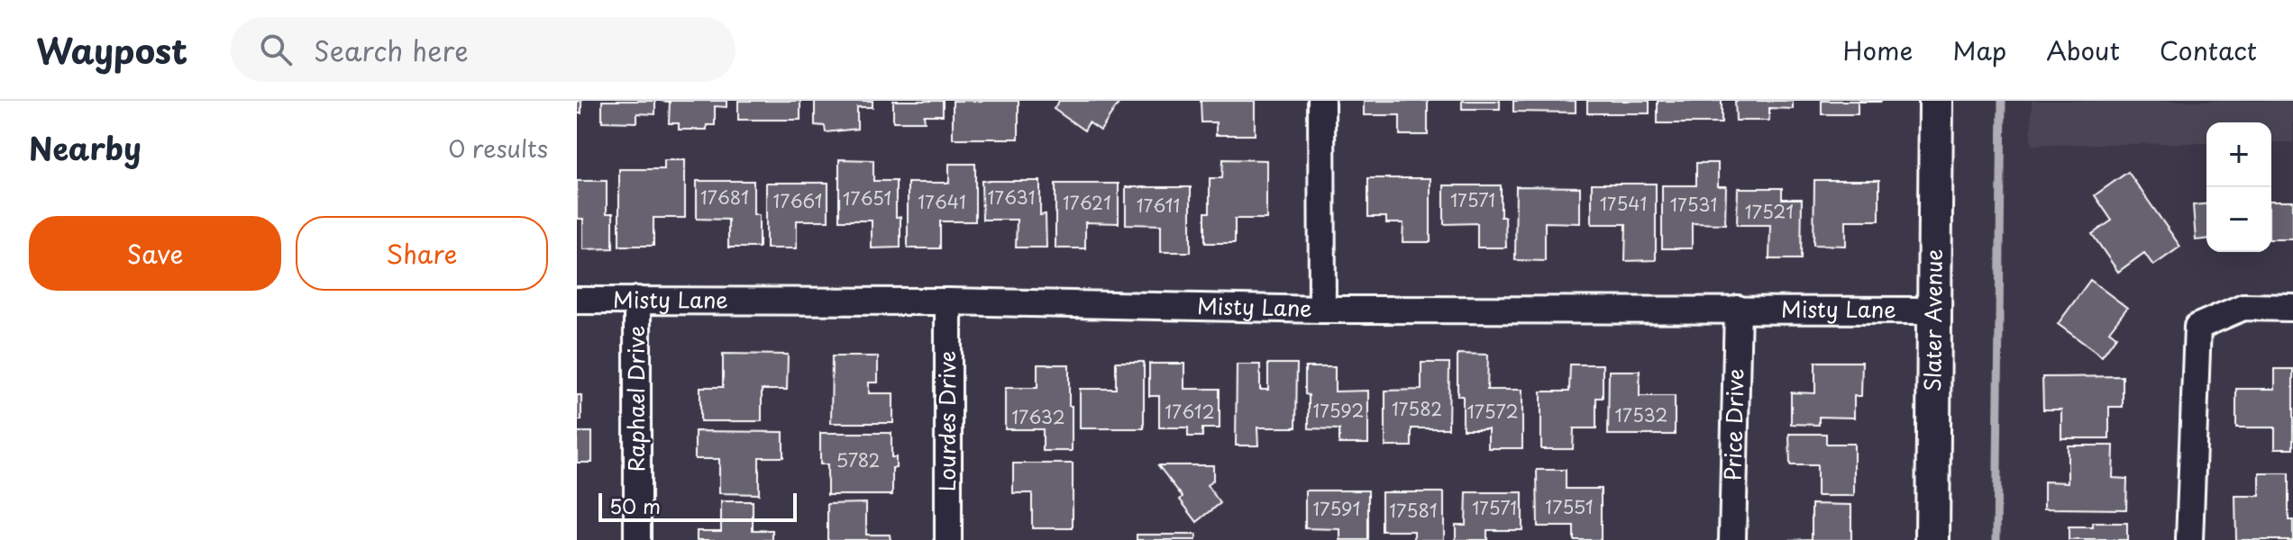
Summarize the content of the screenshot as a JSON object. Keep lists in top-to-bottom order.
{
  "streets": {
    "street": [
      "Misty Lane",
      "Slater Avenue",
      "Raphael Drive",
      "Lourdes Drive",
      "Price Drive"
    ]
  },
  "crossings": [
    ["Misty Lane", "Slater Avenue"],
    ["Misty Lane", "Raphael Drive"],
    ["Misty Lane", "Lourdes Drive"],
    ["Misty Lane", "Price Drive"]
  ],
  "house_numbers": [
    "17681",
    "17631",
    "17651",
    "17571",
    "17661",
    "17641",
    "17621",
    "17541",
    "17531",
    "17611",
    "17521",
    "17582",
    "17592",
    "17612",
    "17572",
    "17532",
    "17632",
    "5782",
    "17551",
    "17571",
    "17591",
    "17581"
  ],
  "scale_bar": "50 m",
  "page": {
    "header": "Waypost",
    "search": "Search here",
    "nav": [
      "Home",
      "Map",
      "About",
      "Contact"
    ],
    "heading": ["Nearby", "0 results"],
    "map_buttons": ["+", "−"],
    "buttons": ["Save", "Share"],
    "scale": "50 m"
  }
}
